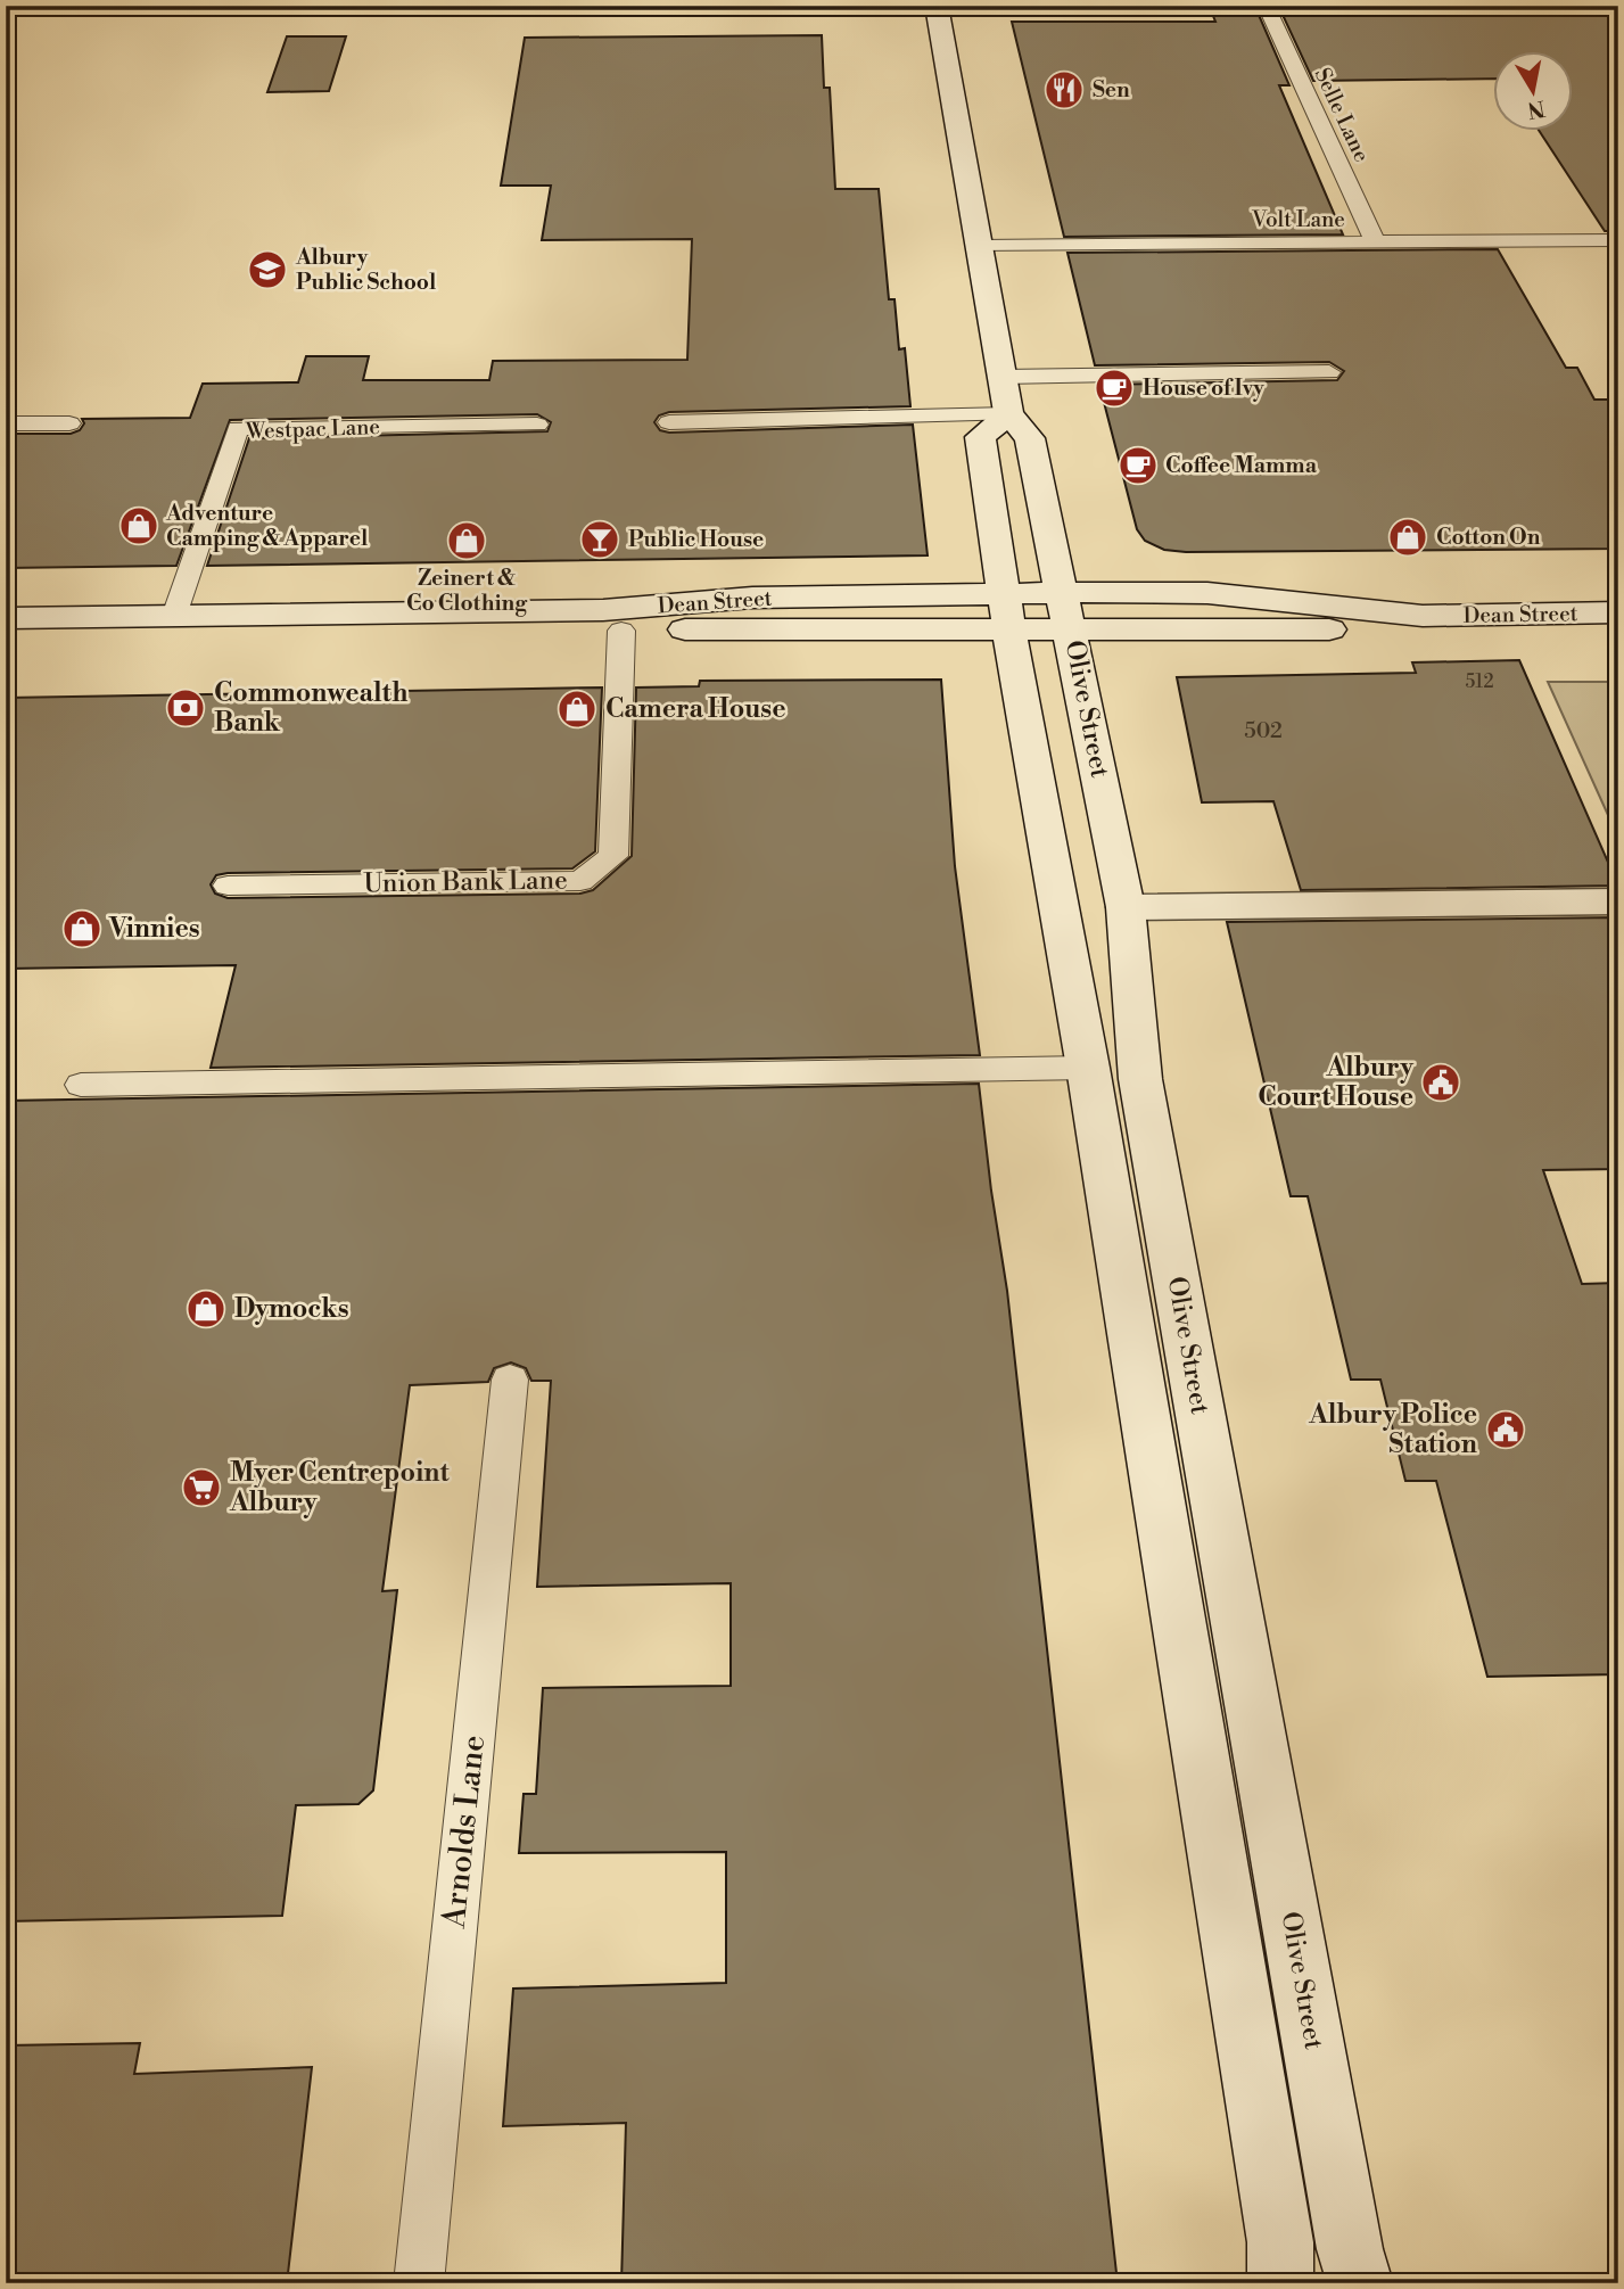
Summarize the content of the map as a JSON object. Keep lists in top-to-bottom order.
{
  "streets": {
    "street": ["Dean Street", "Olive Street"],
    "lane": [
      "Selle Lane",
      "Volt Lane",
      "Westpac Lane",
      "Union Bank Lane",
      "Arnolds Lane"
    ]
  },
  "crossings": [
    ["Selle Lane", "Volt Lane"],
    ["Volt Lane", "Olive Street"],
    ["Westpac Lane", "Dean Street"],
    ["Dean Street", "Olive Street"],
    ["Dean Street", "Union Bank Lane"]
  ],
  "places": {
    "restaurant": ["Sen"],
    "school or university": ["Albury Public School"],
    "cafe": ["House of Ivy", "Coffee Mamma"],
    "shop": [
      "Adventure Camping & Apparel",
      "Cotton On",
      "Zeinert & Co Clothing",
      "Camera House",
      "Vinnies",
      "Dymocks"
    ],
    "bar": ["Public House"],
    "bank": ["Commonwealth Bank"],
    "public building": ["Albury Court House", "Albury Police Station"],
    "supermarket": ["Myer Centrepoint Albury"]
  },
  "house_numbers": ["512", "502"],
  "north": "bottom"
}
